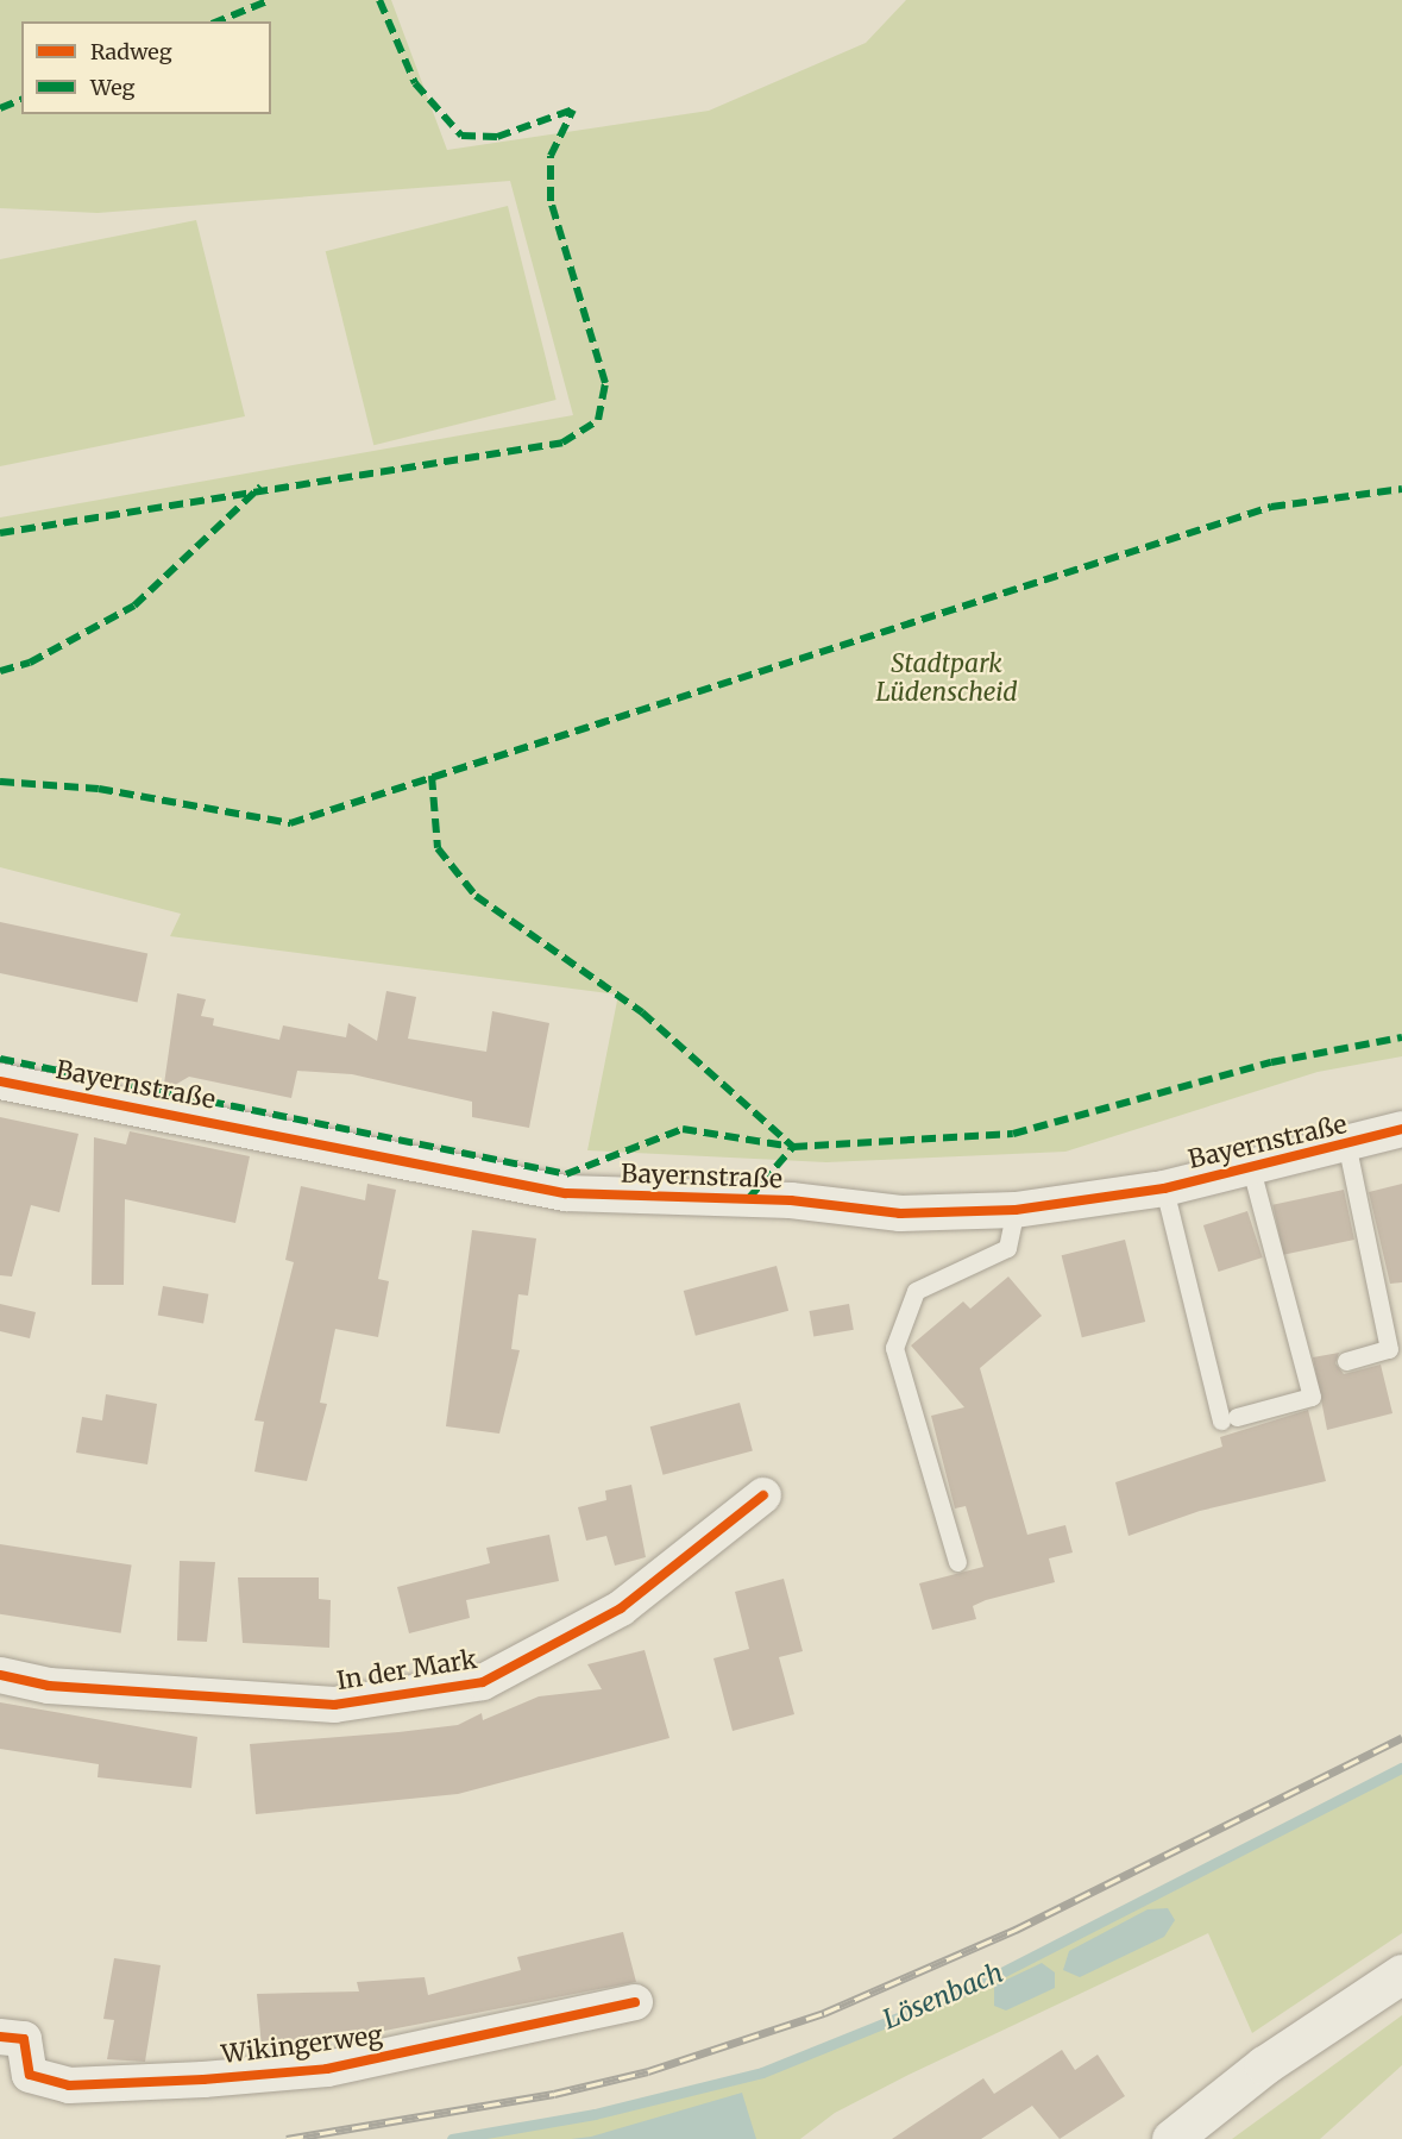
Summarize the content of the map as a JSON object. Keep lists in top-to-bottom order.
{
  "streets": {
    "street": ["Bayernstraße", "In der Mark", "Wikingerweg"]
  },
  "water": ["Lösenbach"],
  "parks": ["Stadtpark Lüdenscheid"],
  "legend": ["Radweg", "Weg"]
}
